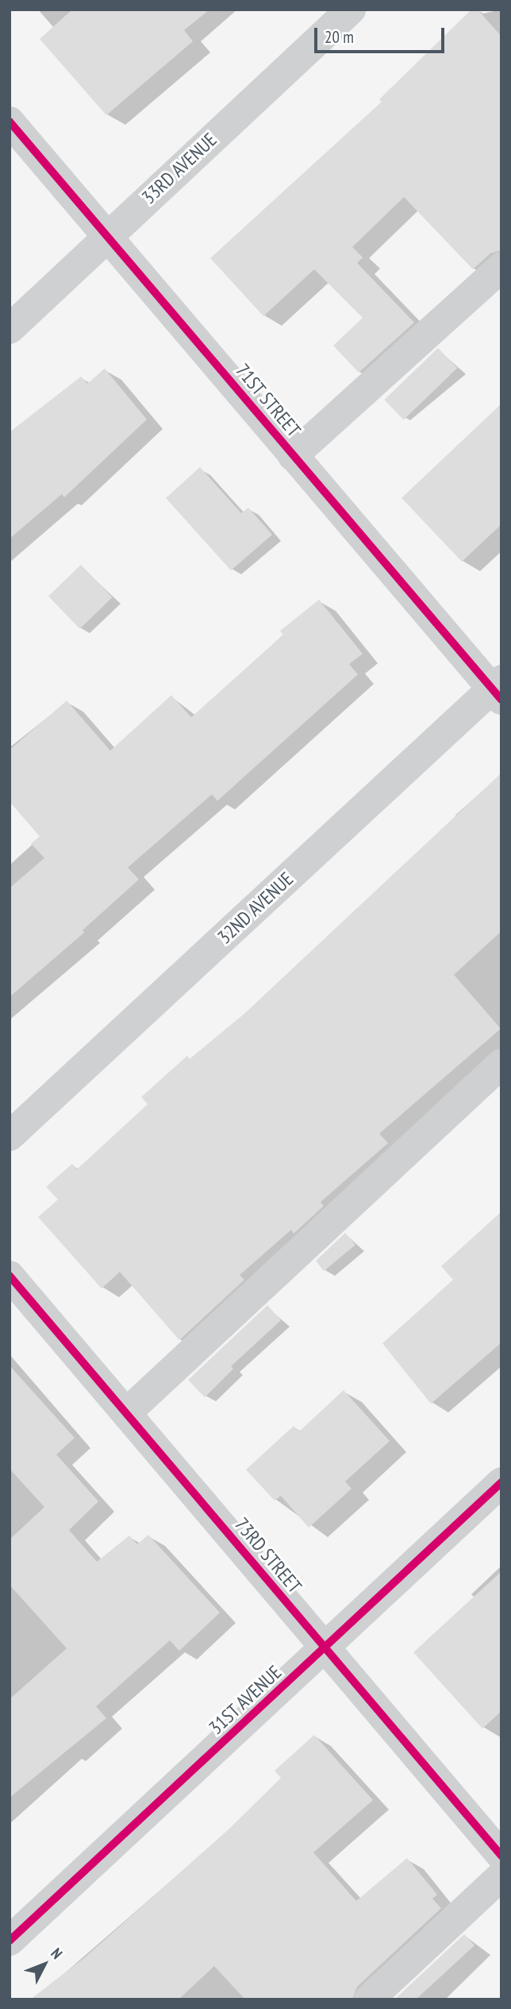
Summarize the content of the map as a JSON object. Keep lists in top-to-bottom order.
{
  "streets": {
    "street": [
      "33RD AVENUE",
      "71ST STREET",
      "32ND AVENUE",
      "73RD STREET",
      "31ST AVENUE"
    ]
  },
  "crossings": [
    ["33RD AVENUE", "71ST STREET"],
    ["71ST STREET", "32ND AVENUE"],
    ["73RD STREET", "31ST AVENUE"]
  ],
  "scale_bar": "20 m",
  "north": "top right"
}
